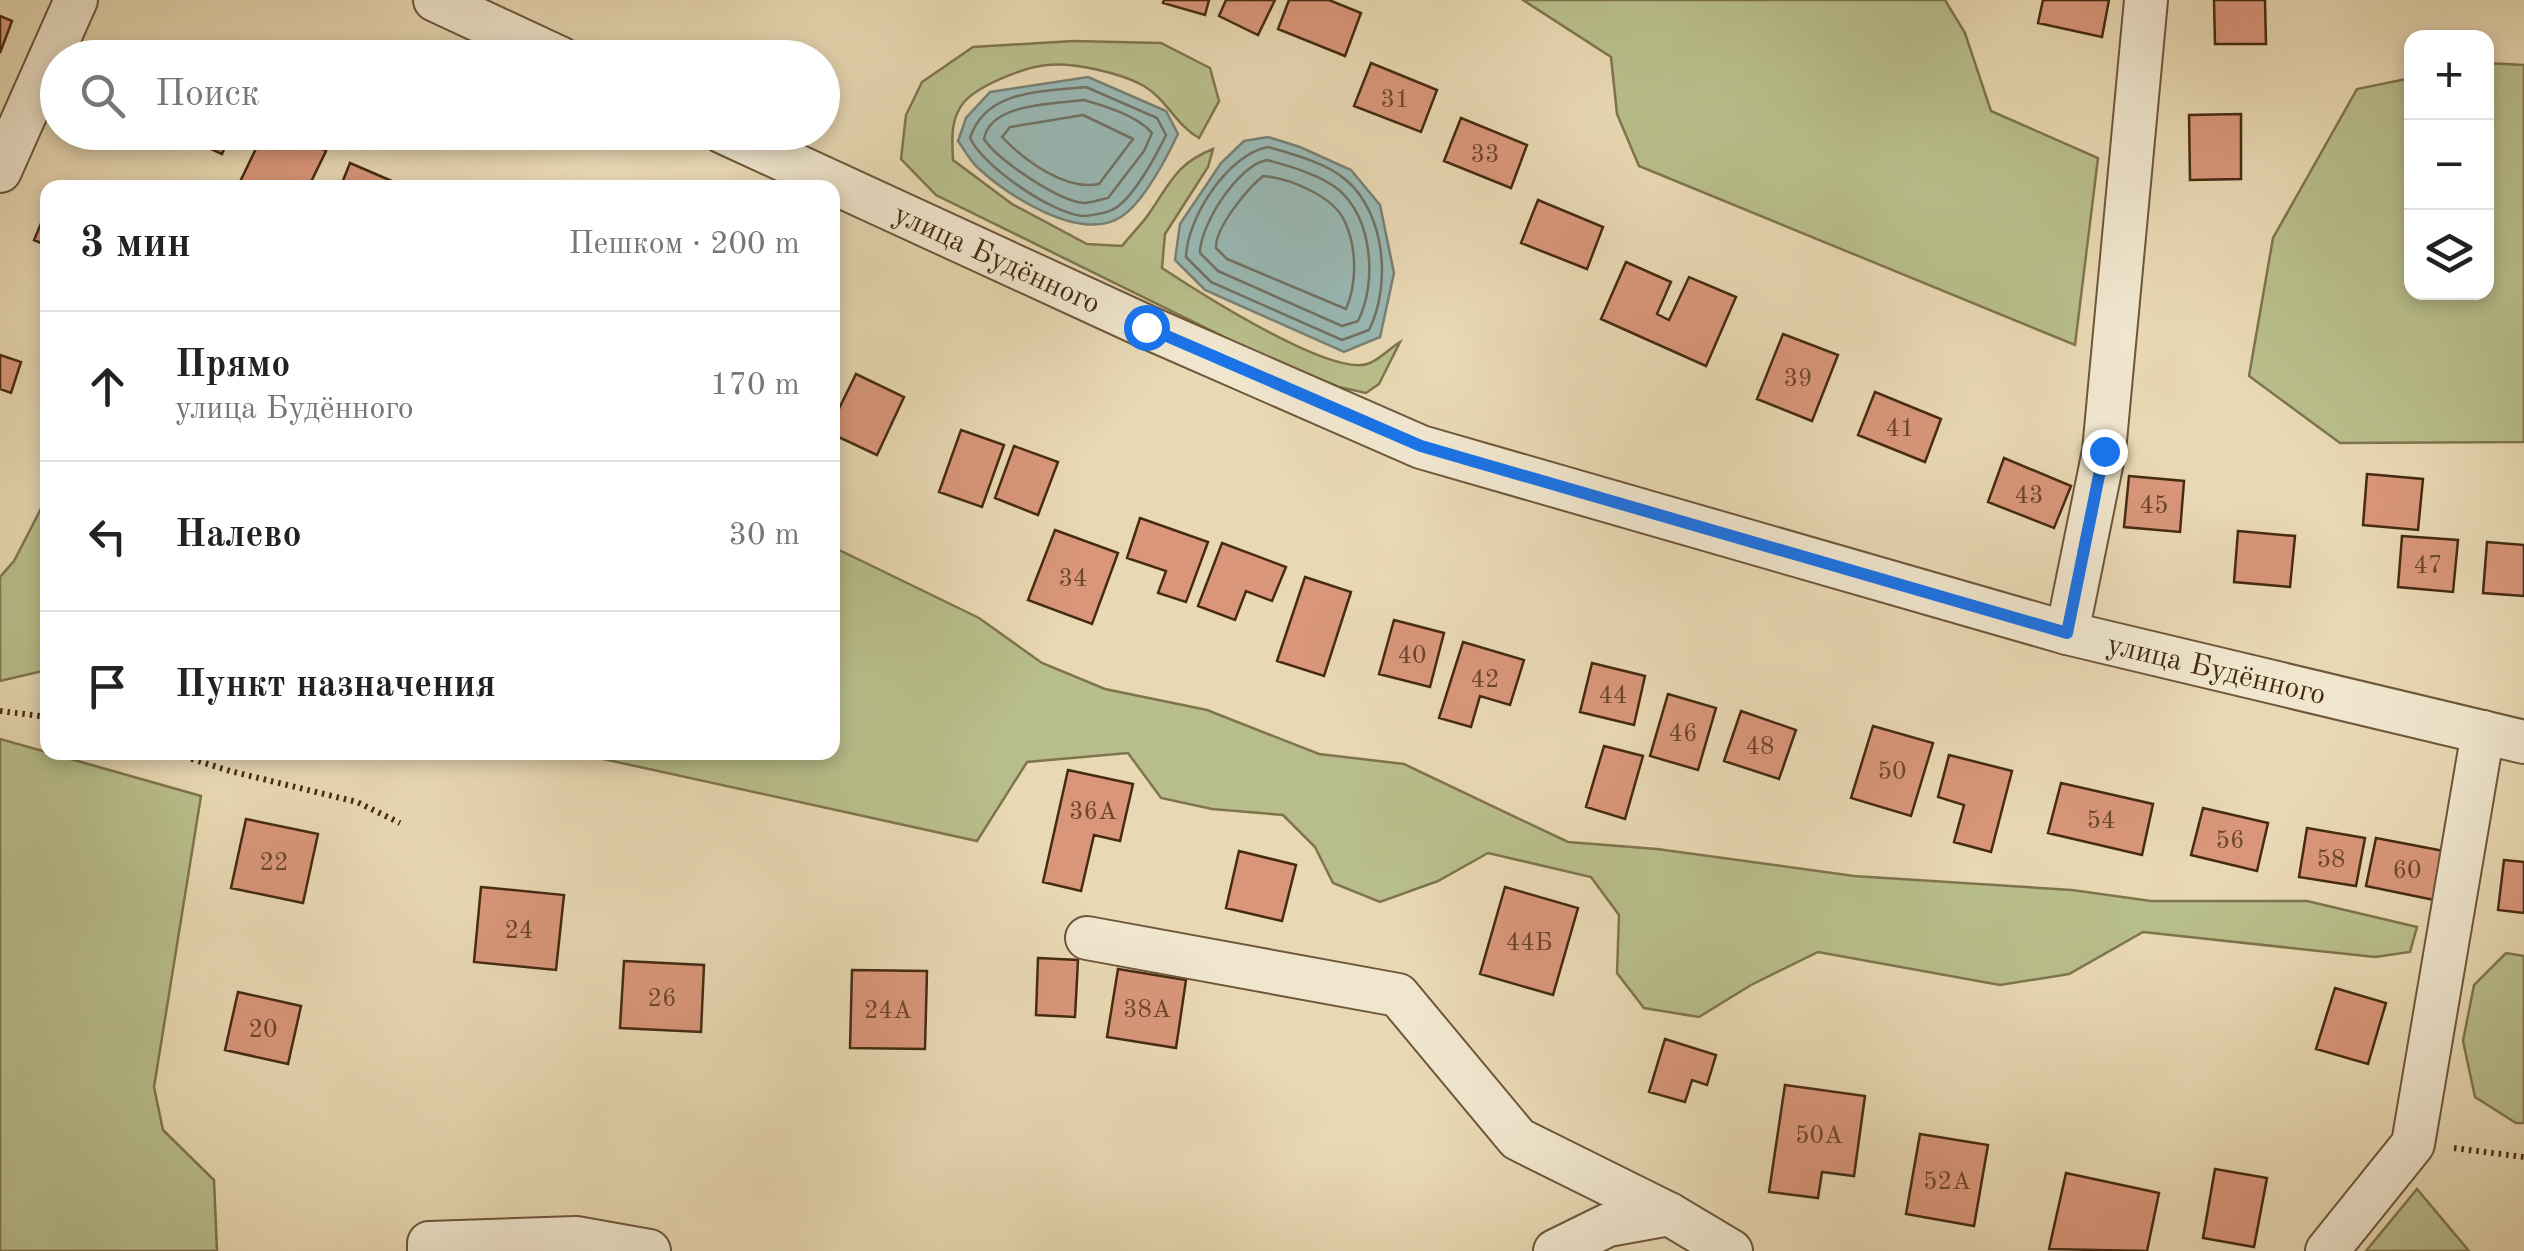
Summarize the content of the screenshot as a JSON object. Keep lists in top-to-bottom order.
{
  "streets": {
    "street": ["улица Будённого"]
  },
  "house_numbers": [
    "31",
    "33",
    "39",
    "41",
    "43",
    "45",
    "47",
    "34",
    "40",
    "42",
    "44",
    "46",
    "48",
    "50",
    "36А",
    "54",
    "56",
    "58",
    "22",
    "60",
    "24",
    "44Б",
    "26",
    "38А",
    "24А",
    "20",
    "50А",
    "52А"
  ],
  "page": {
    "map_buttons": ["+", "−"],
    "search": "Поиск",
    "heading": ["3 мин", "Пешком · 200 m"],
    "list": [
      ["Прямо", "улица Будённого", "170 m"],
      ["Налево", "30 m"],
      "Пункт назначения"
    ]
  }
}
